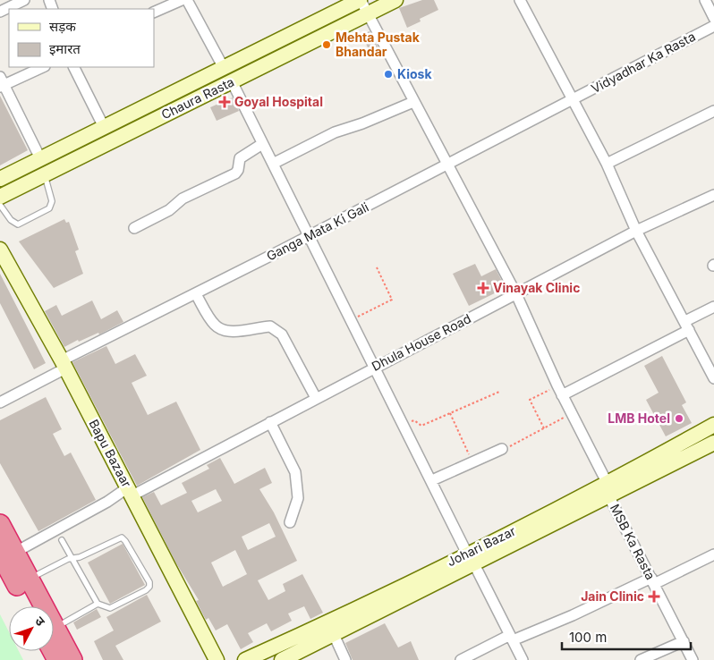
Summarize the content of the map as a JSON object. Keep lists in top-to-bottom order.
{
  "streets": {
    "street": [
      "Vidyadhar Ka Rasta",
      "Chaura Rasta",
      "Ganga Mata Ki Gali",
      "Dhula House Road",
      "Bapu Bazaar",
      "MSB Ka Rasta",
      "Johari Bazar"
    ]
  },
  "crossings": [
    ["Vidyadhar Ka Rasta", "Ganga Mata Ki Gali"],
    ["Chaura Rasta", "MSB Ka Rasta"],
    ["Ganga Mata Ki Gali", "Bapu Bazaar"],
    ["Ganga Mata Ki Gali", "MSB Ka Rasta"],
    ["Dhula House Road", "Bapu Bazaar"],
    ["Dhula House Road", "MSB Ka Rasta"],
    ["MSB Ka Rasta", "Johari Bazar"]
  ],
  "places": {
    "other": ["Mehta Pustak Bhandar", "Kiosk", "LMB Hotel"],
    "health": ["Goyal Hospital", "Vinayak Clinic", "Jain Clinic"]
  },
  "legend": ["सड़क", "इमारत"],
  "scale_bar": "100 m",
  "north": "top right"
}
